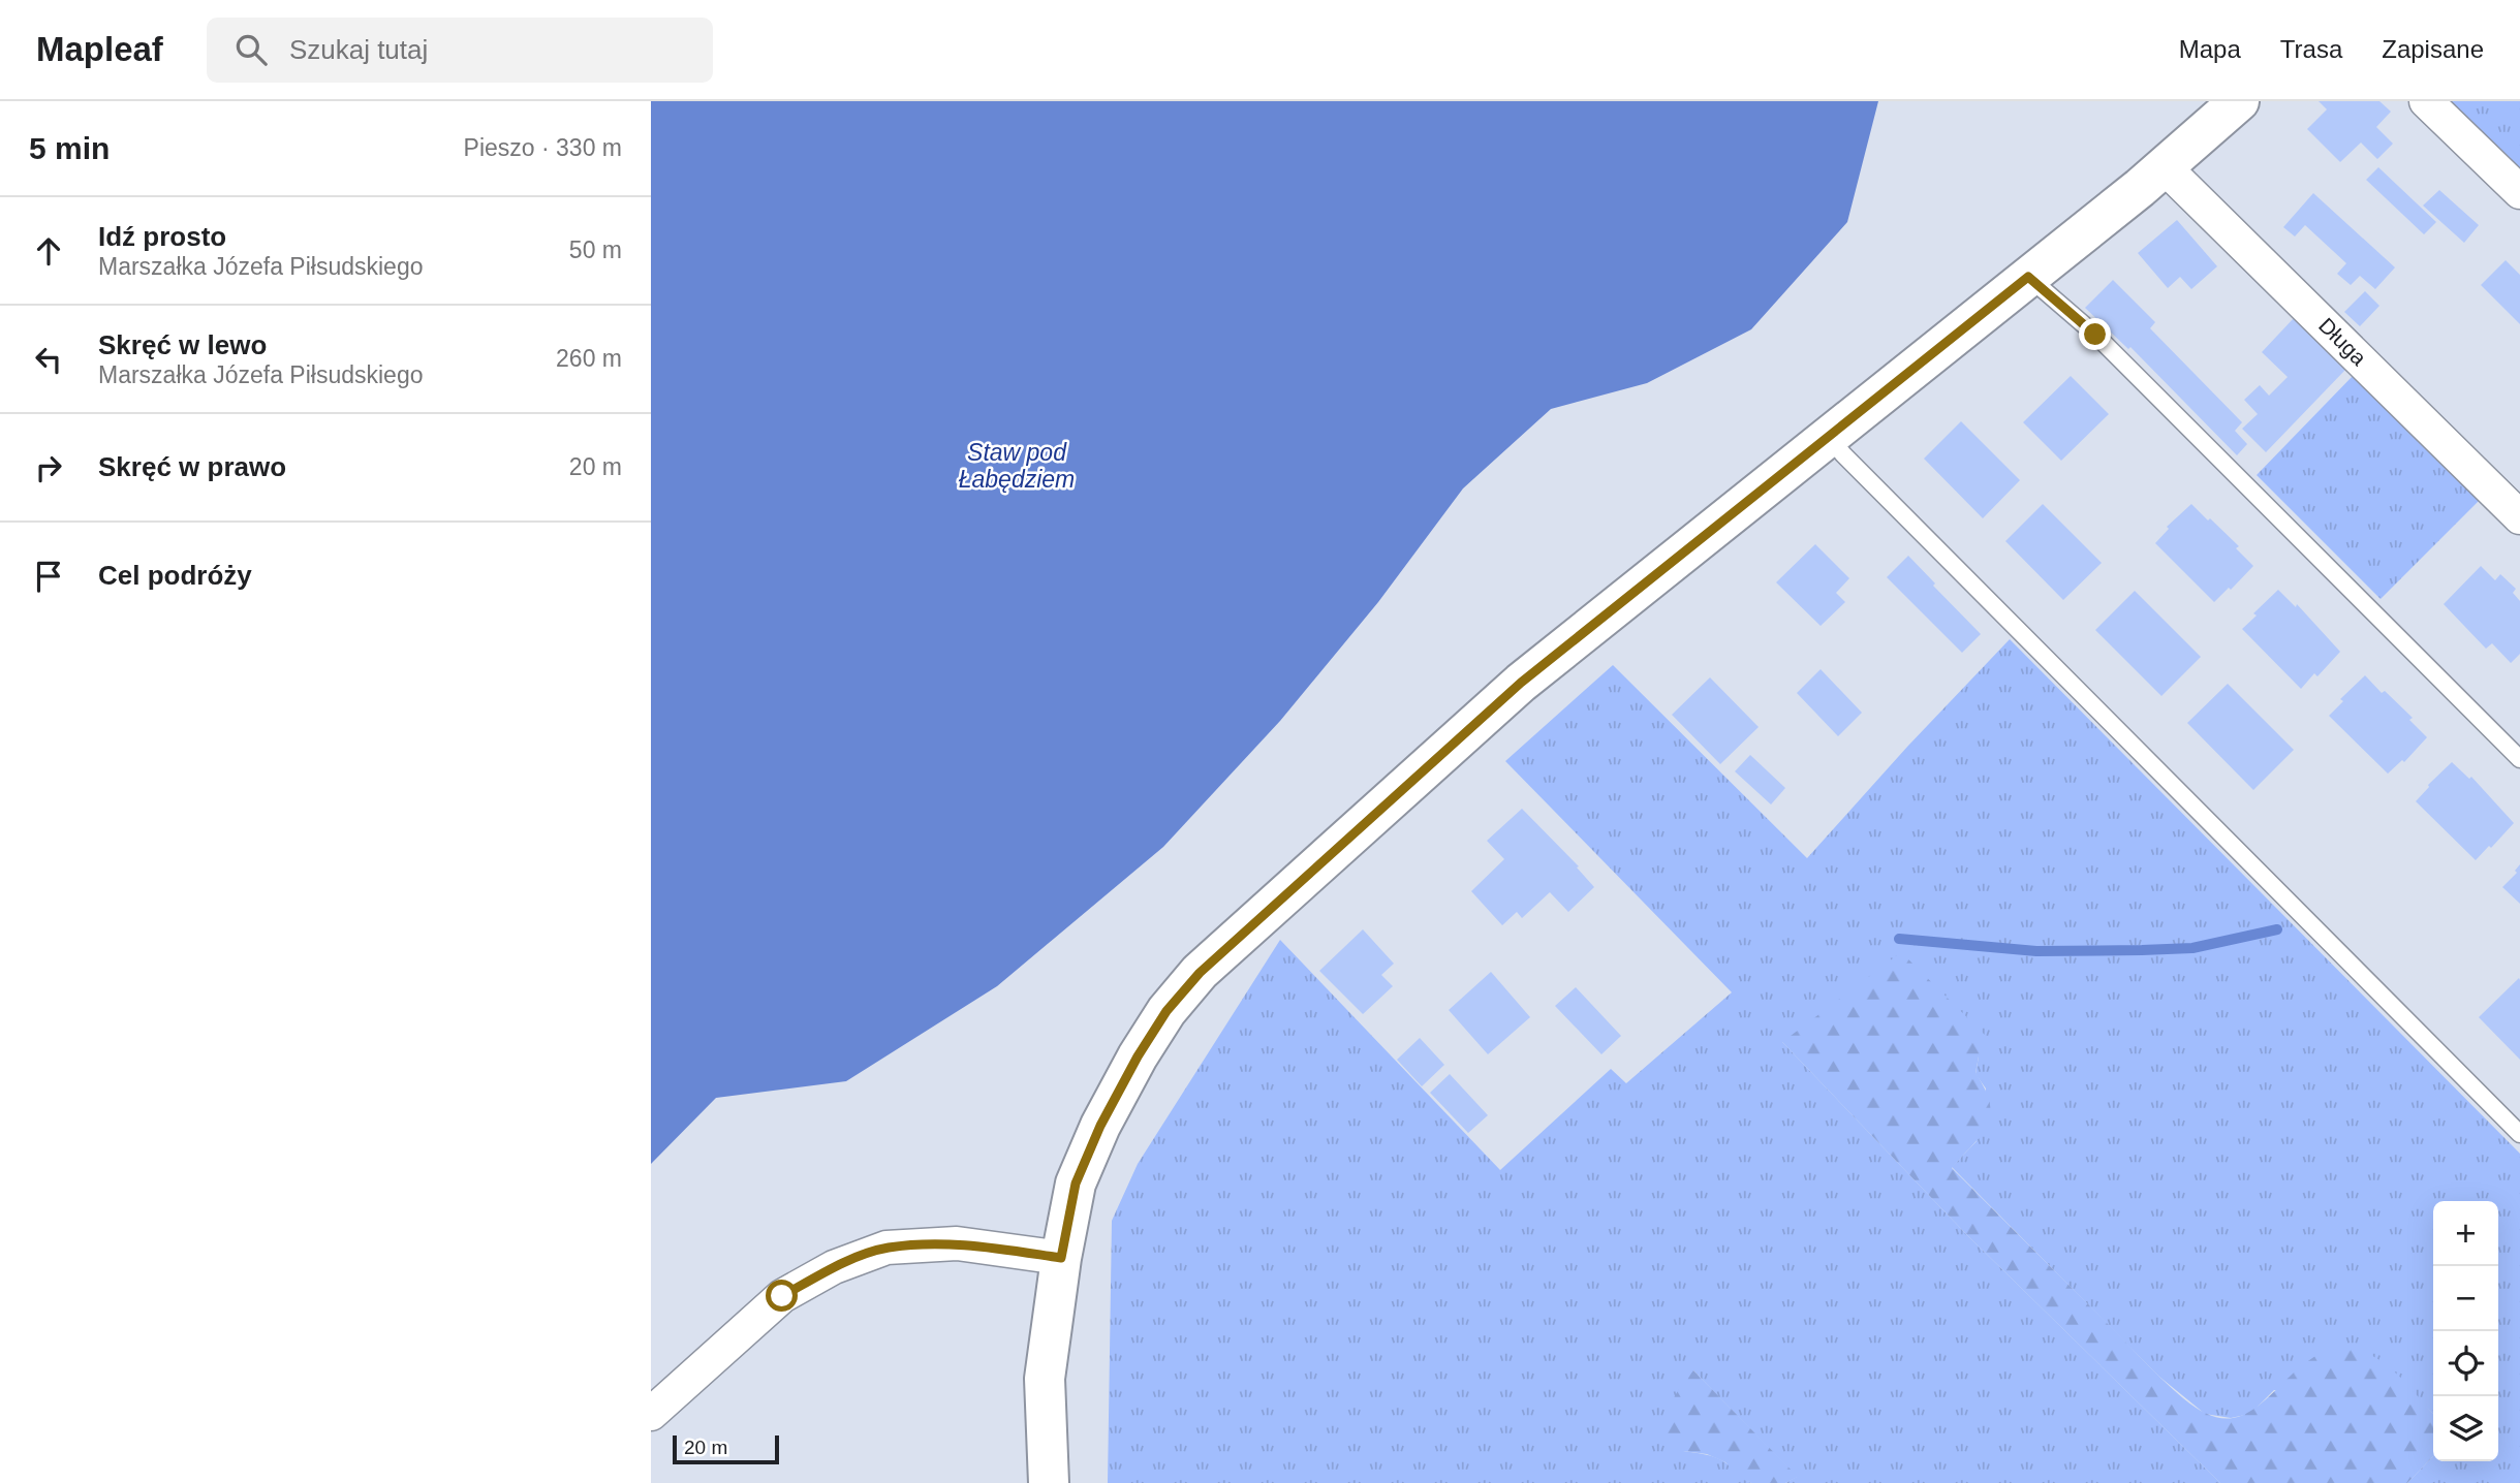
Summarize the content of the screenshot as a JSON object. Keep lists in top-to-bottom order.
{
  "streets": {
    "street": ["Długa"]
  },
  "water": ["Staw pod Łabędziem"],
  "scale_bar": "20 m",
  "page": {
    "header": "Mapleaf",
    "search": "Szukaj tutaj",
    "nav": ["Mapa", "Trasa", "Zapisane"],
    "heading": ["5 min", "Pieszo · 330 m"],
    "list": [
      ["Idź prosto", "Marszałka Józefa Piłsudskiego", "50 m"],
      ["Skręć w lewo", "Marszałka Józefa Piłsudskiego", "260 m"],
      ["Skręć w prawo", "20 m"],
      "Cel podróży"
    ],
    "map_buttons": ["+", "−"],
    "scale": "20 m"
  }
}
